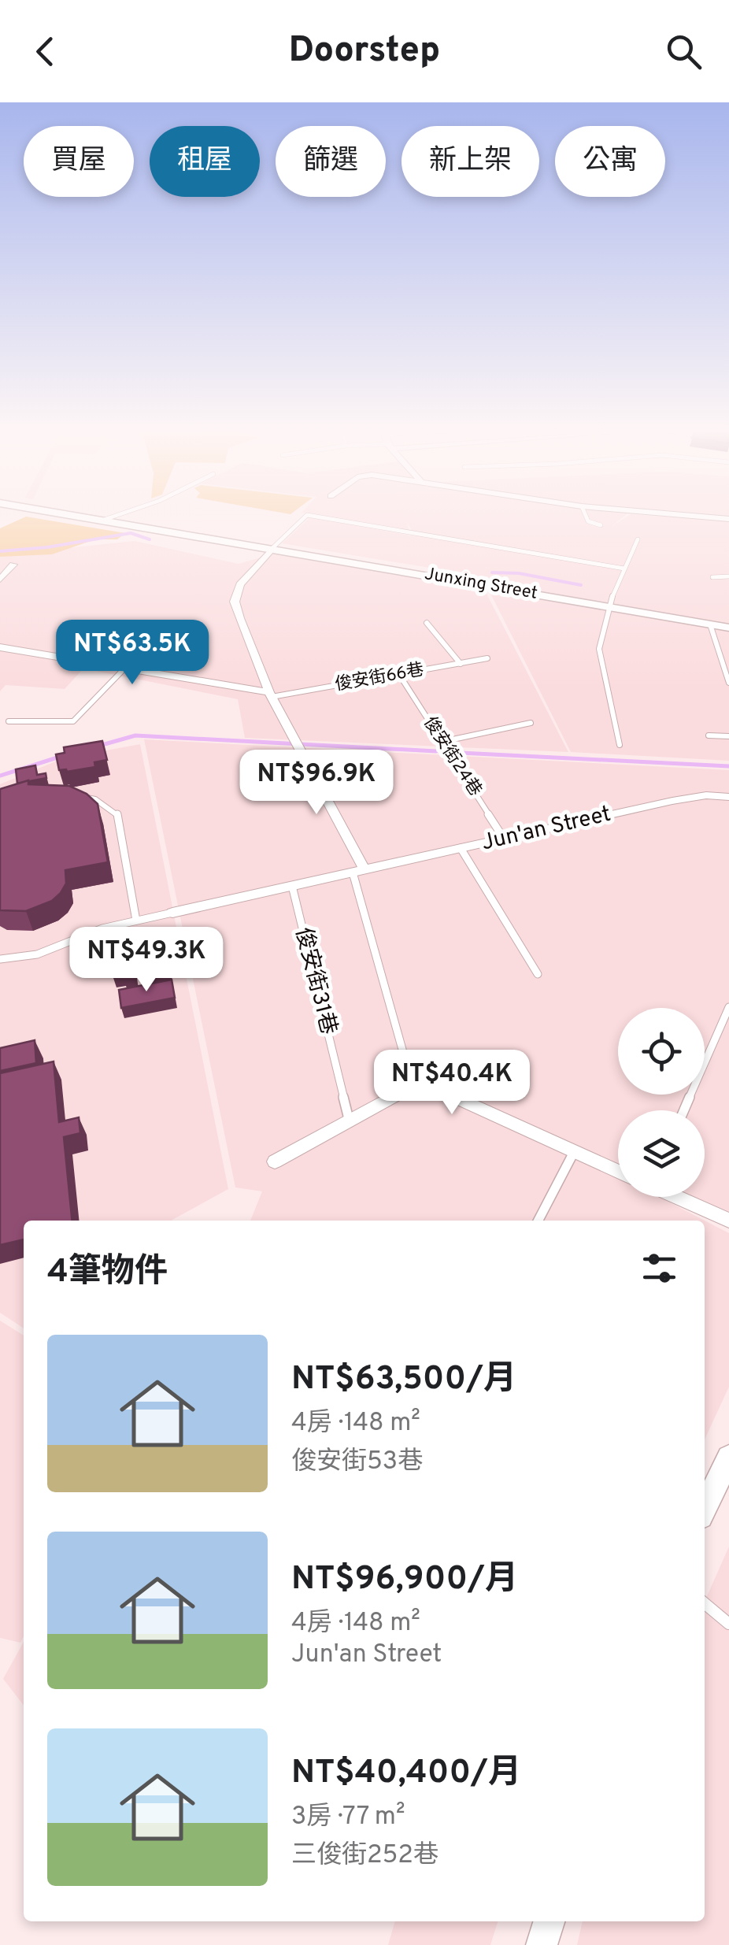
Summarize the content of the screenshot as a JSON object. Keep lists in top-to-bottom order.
{
  "streets": {
    "street": ["Junxing Street", "Jun'an Street"],
    "lane": ["俊安街66巷", "俊安街24巷", "俊安街31巷"]
  },
  "crossings": [
    ["俊安街66巷", "俊安街24巷"],
    ["俊安街24巷", "Jun'an Street"],
    ["Jun'an Street", "俊安街31巷"]
  ],
  "page": {
    "header": "Doorstep",
    "chip": [
      "買屋",
      "租屋",
      "篩選",
      "新上架",
      "公寓"
    ],
    "price": [
      "NT$63.5K",
      "NT$96.9K",
      "NT$49.3K",
      "NT$40.4K"
    ],
    "heading": "4筆物件",
    "list": [
      {
        "name": "NT$63,500/月",
        "note": "4房 · 148 m² · 俊安街53巷"
      },
      {
        "name": "NT$96,900/月",
        "note": "4房 · 148 m² · Jun'an Street"
      },
      {
        "name": "NT$40,400/月",
        "note": "3房 · 77 m² · 三俊街252巷"
      }
    ]
  }
}
